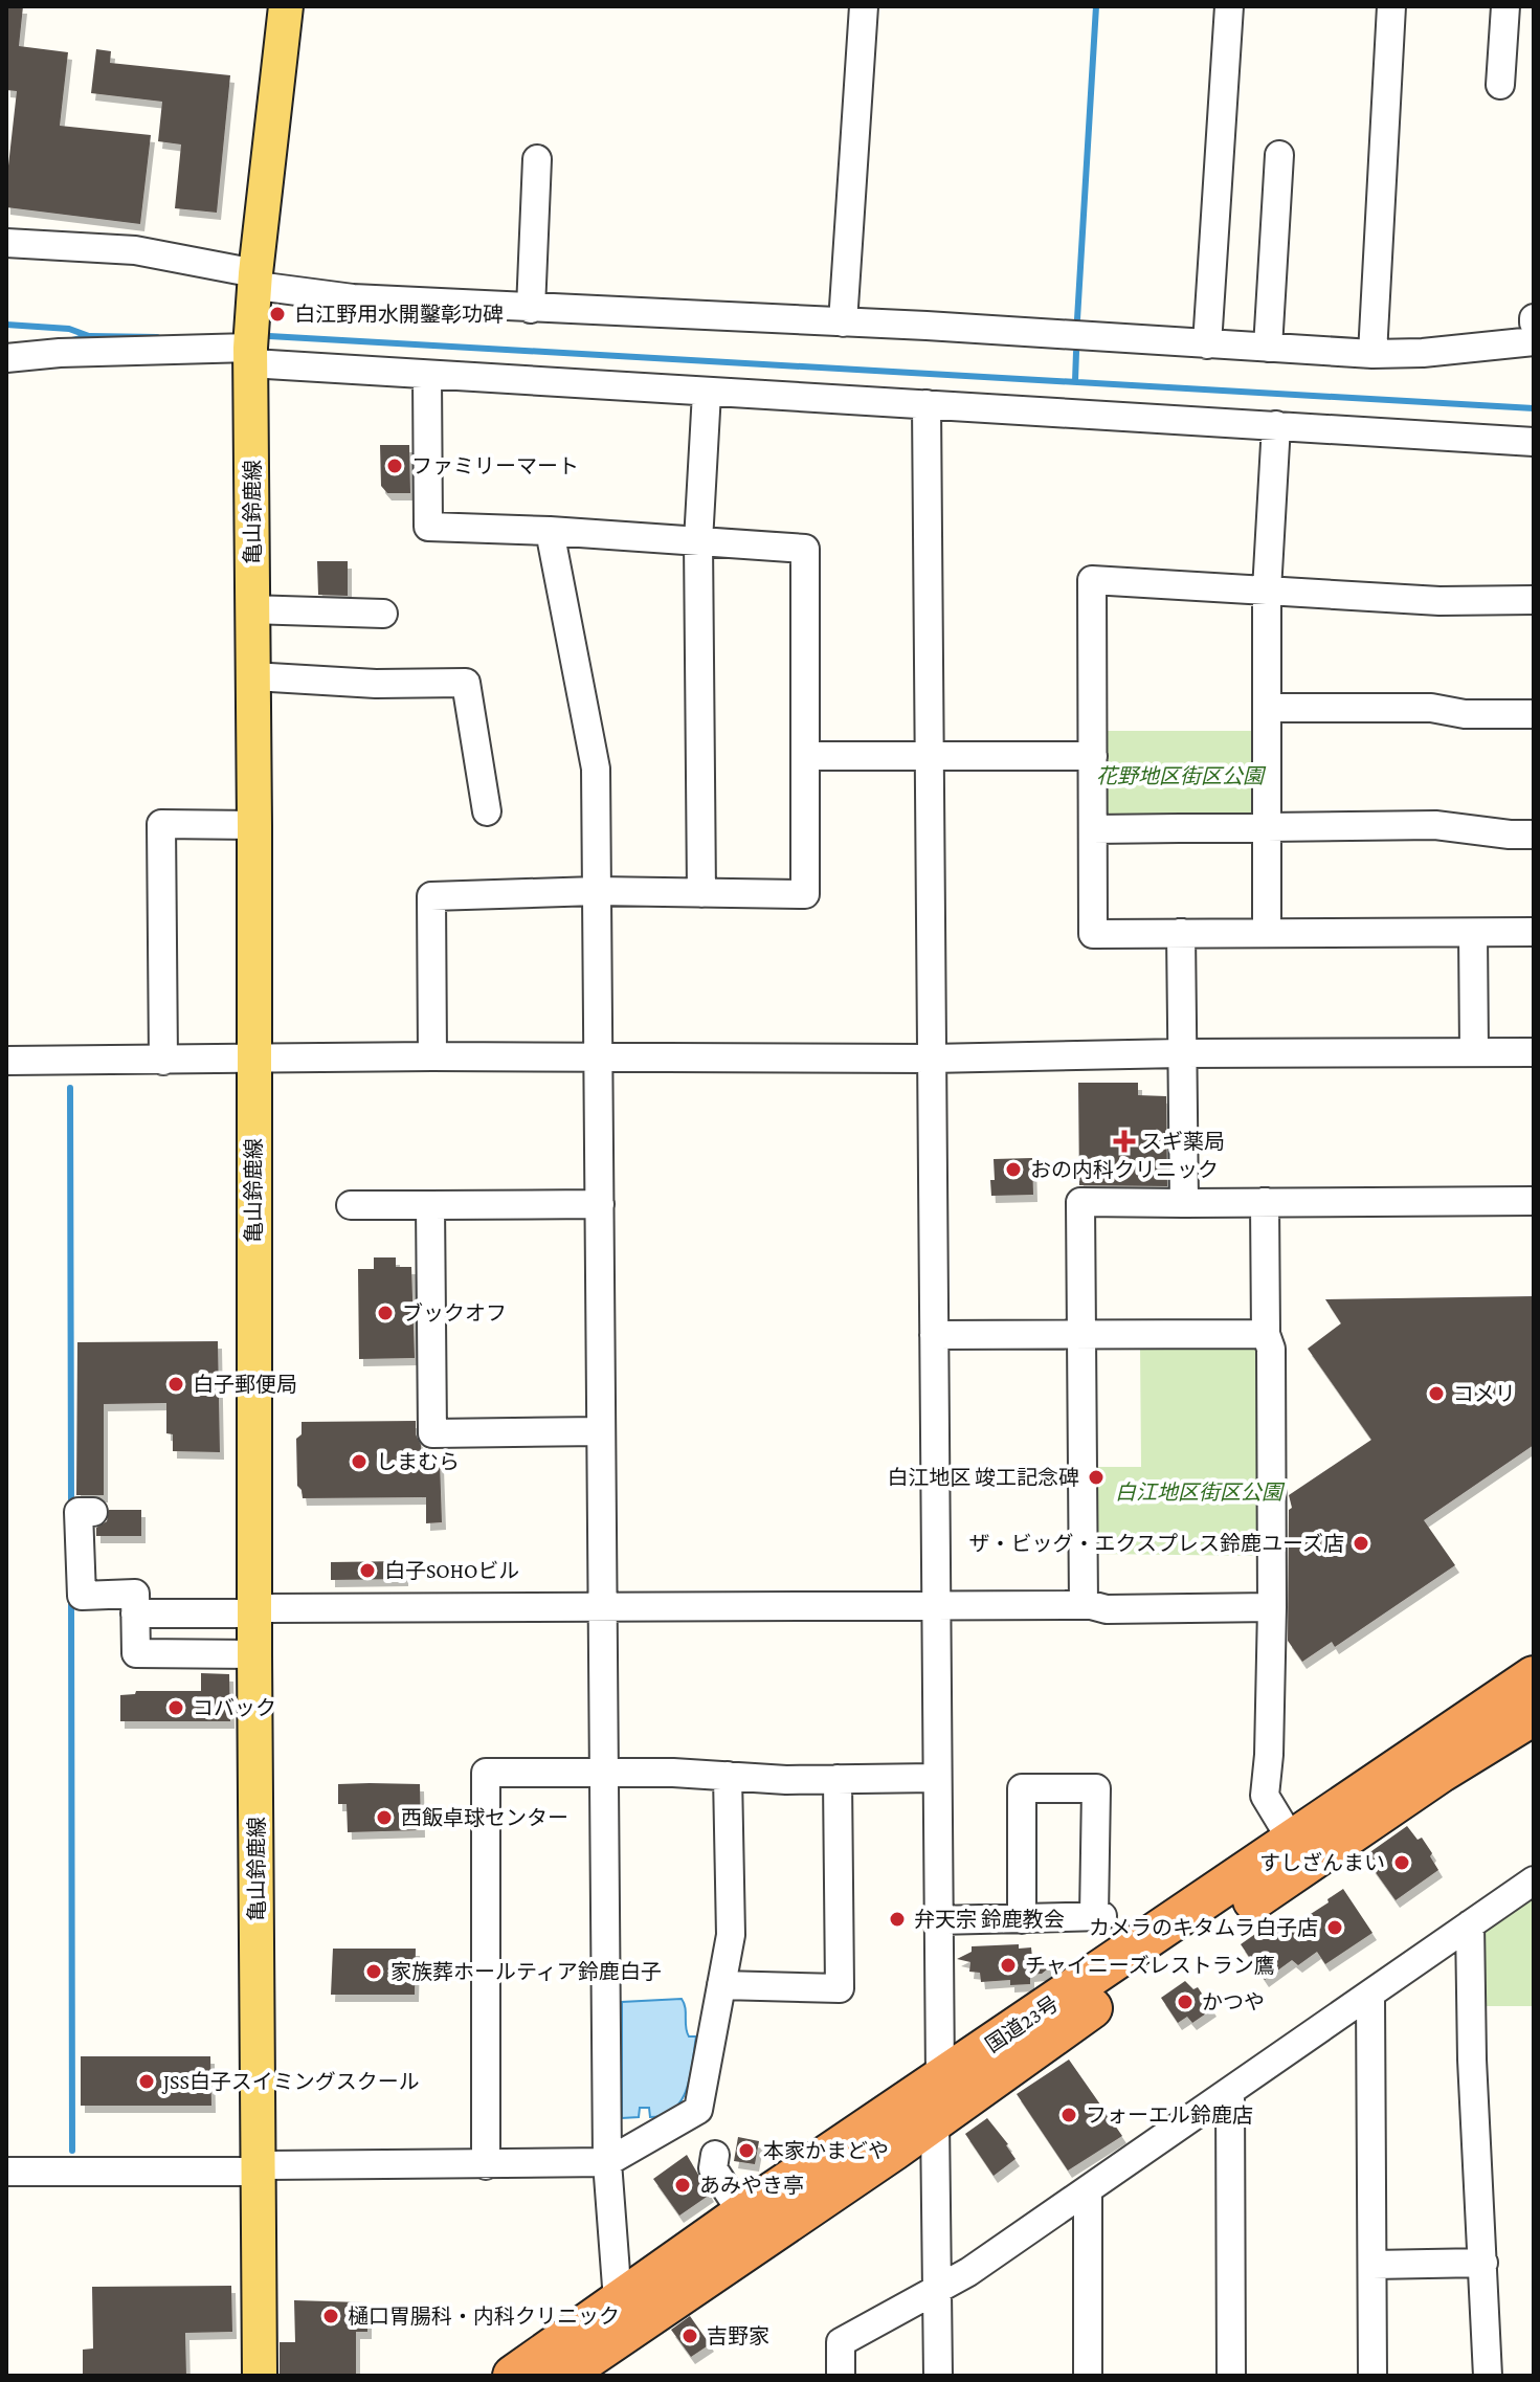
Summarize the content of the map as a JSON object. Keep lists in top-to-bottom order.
{
  "streets": {
    "highway": ["国道23号"],
    "main road": ["亀山鈴鹿線"]
  },
  "parks": ["花野地区街区公園", "白江地区街区公園"],
  "places": {
    "other": [
      "白江野用水開鑿彰功碑",
      "ファミリーマート",
      "おの内科クリニック",
      "ブックオフ",
      "白子郵便局",
      "コメリ",
      "しまむら",
      "白江地区 竣工記念碑",
      "ザ・ビッグ・エクスプレス鈴鹿ユーズ店",
      "白子SOHOビル",
      "コバック",
      "西飯卓球センター",
      "すしざんまい",
      "弁天宗 鈴鹿教会",
      "カメラのキタムラ白子店",
      "チャイニーズレストラン鷹",
      "家族葬ホールティア鈴鹿白子",
      "かつや",
      "JSS白子スイミングスクール",
      "フォーエル鈴鹿店",
      "本家かまどや",
      "あみやき亭",
      "樋口胃腸科・内科クリニック",
      "吉野家"
    ],
    "health": ["スギ薬局"]
  }
}
